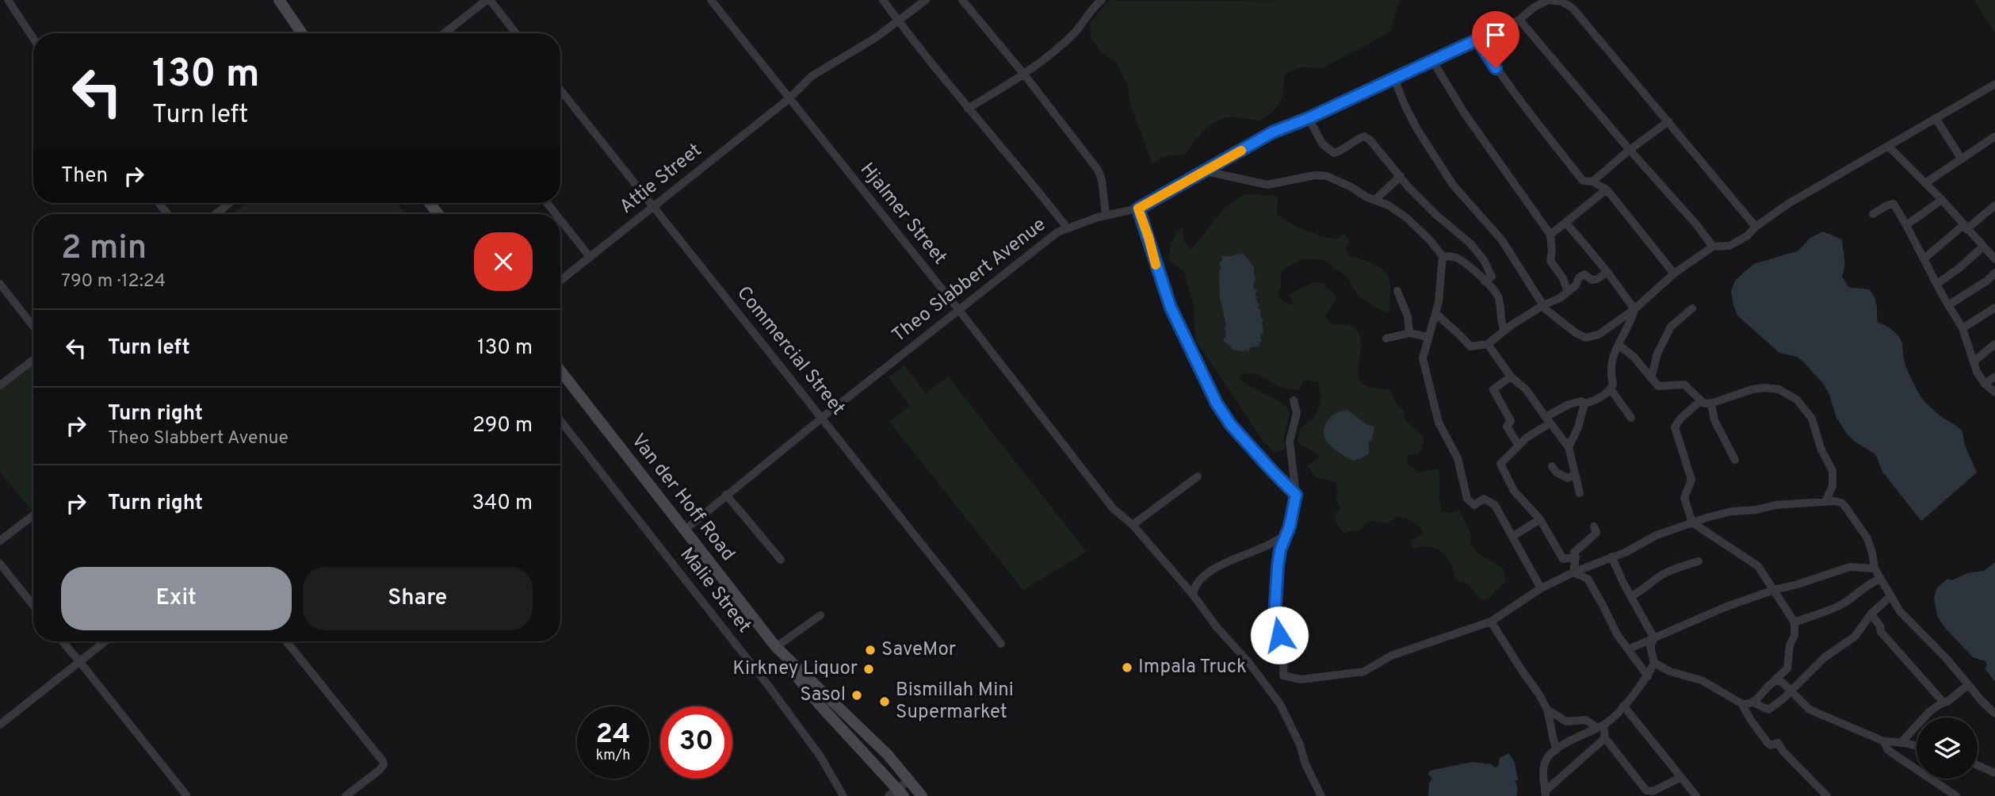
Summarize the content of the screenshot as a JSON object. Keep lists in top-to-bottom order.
{
  "streets": {
    "main road": ["Van der Hoff Road"],
    "street": [
      "Attie Street",
      "Hjalmer Street",
      "Theo Slabbert Avenue",
      "Commercial Street",
      "Malie Street"
    ]
  },
  "crossings": [
    ["Attie Street", "Hjalmer Street"],
    ["Attie Street", "Commercial Street"],
    ["Hjalmer Street", "Theo Slabbert Avenue"],
    ["Theo Slabbert Avenue", "Commercial Street"],
    ["Theo Slabbert Avenue", "Van der Hoff Road"]
  ],
  "places": [
    "SaveMor",
    "Impala Truck",
    "Kirkney Liquor",
    "Sasol",
    "Bismillah Mini Supermarket"
  ],
  "page": {
    "turn": ["130 m", "Turn left"],
    "then": "Then",
    "heading": ["2 min", "790 m · 12:24"],
    "list": [
      {
        "name": "Turn left",
        "value": "130 m"
      },
      {
        "name": "Turn right",
        "note": "Theo Slabbert Avenue",
        "value": "290 m"
      },
      {
        "name": "Turn right",
        "value": "340 m"
      }
    ],
    "buttons": ["Exit", "Share"],
    "speed": "24 km/h",
    "limit": "30"
  }
}
